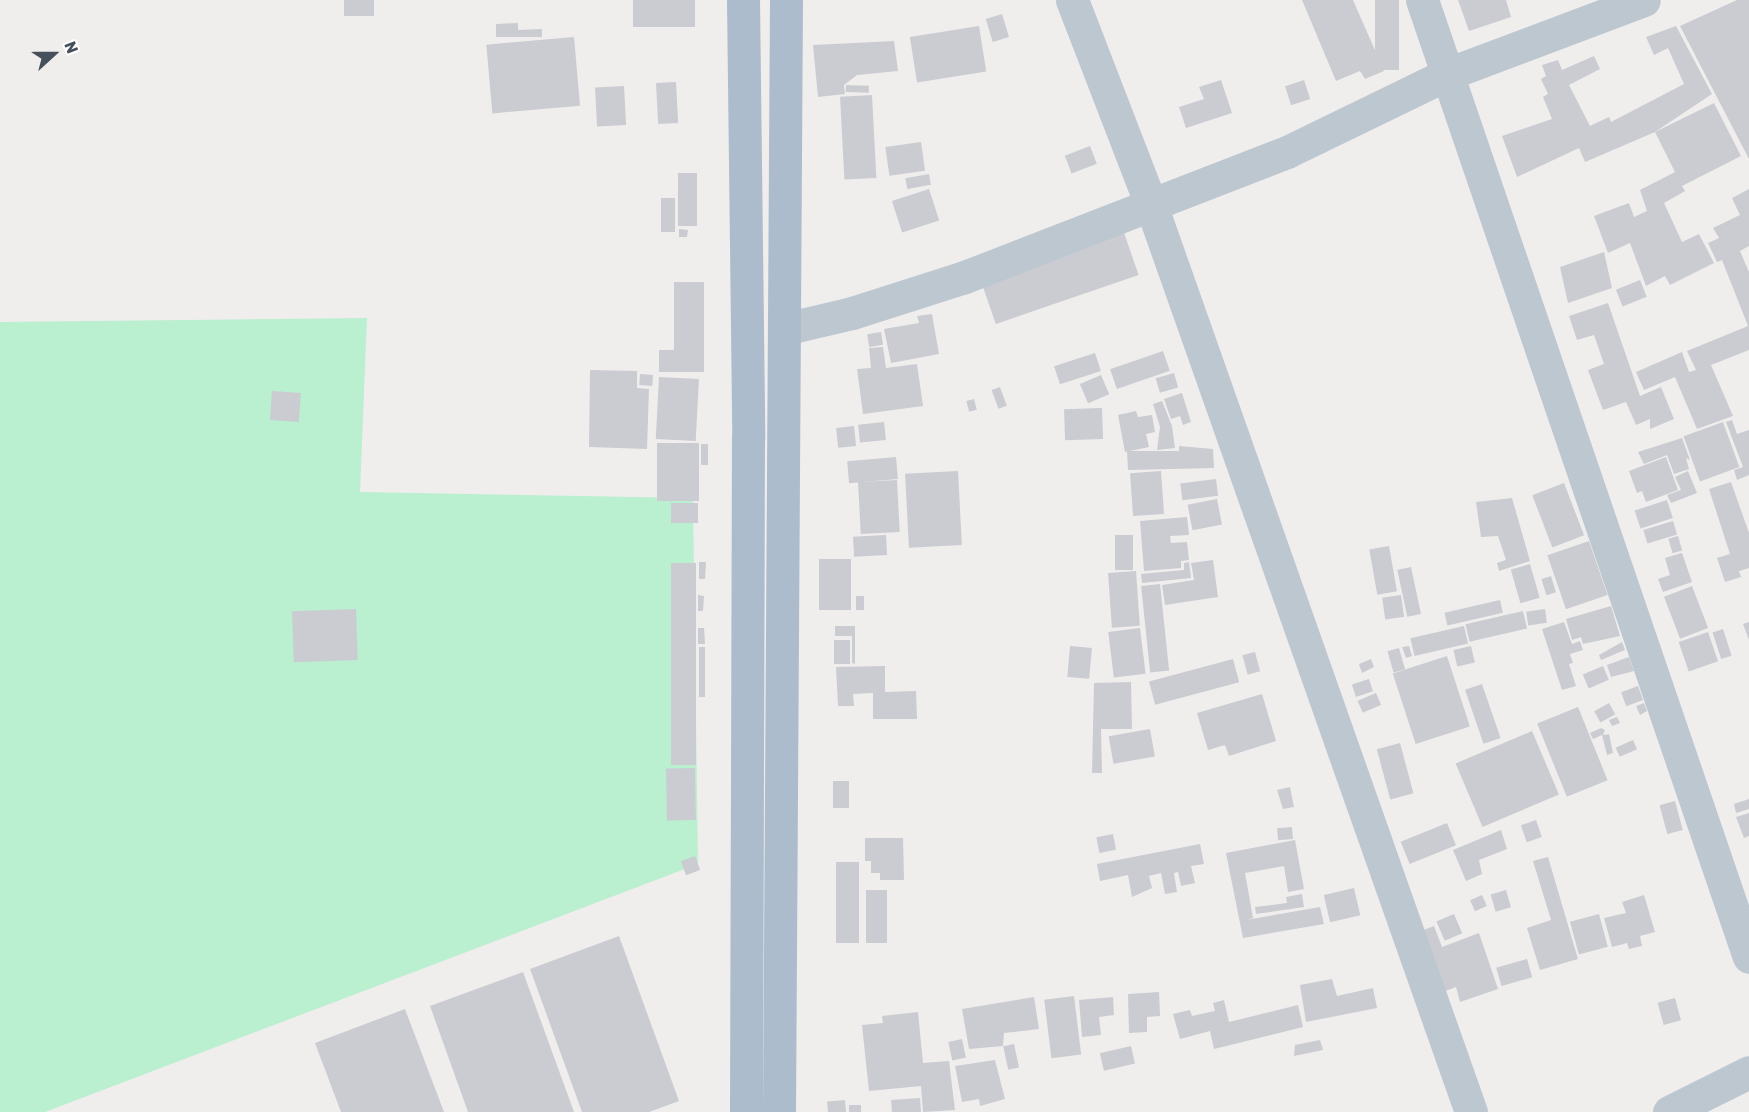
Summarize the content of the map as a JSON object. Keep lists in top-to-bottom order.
{
  "north": "right"
}
